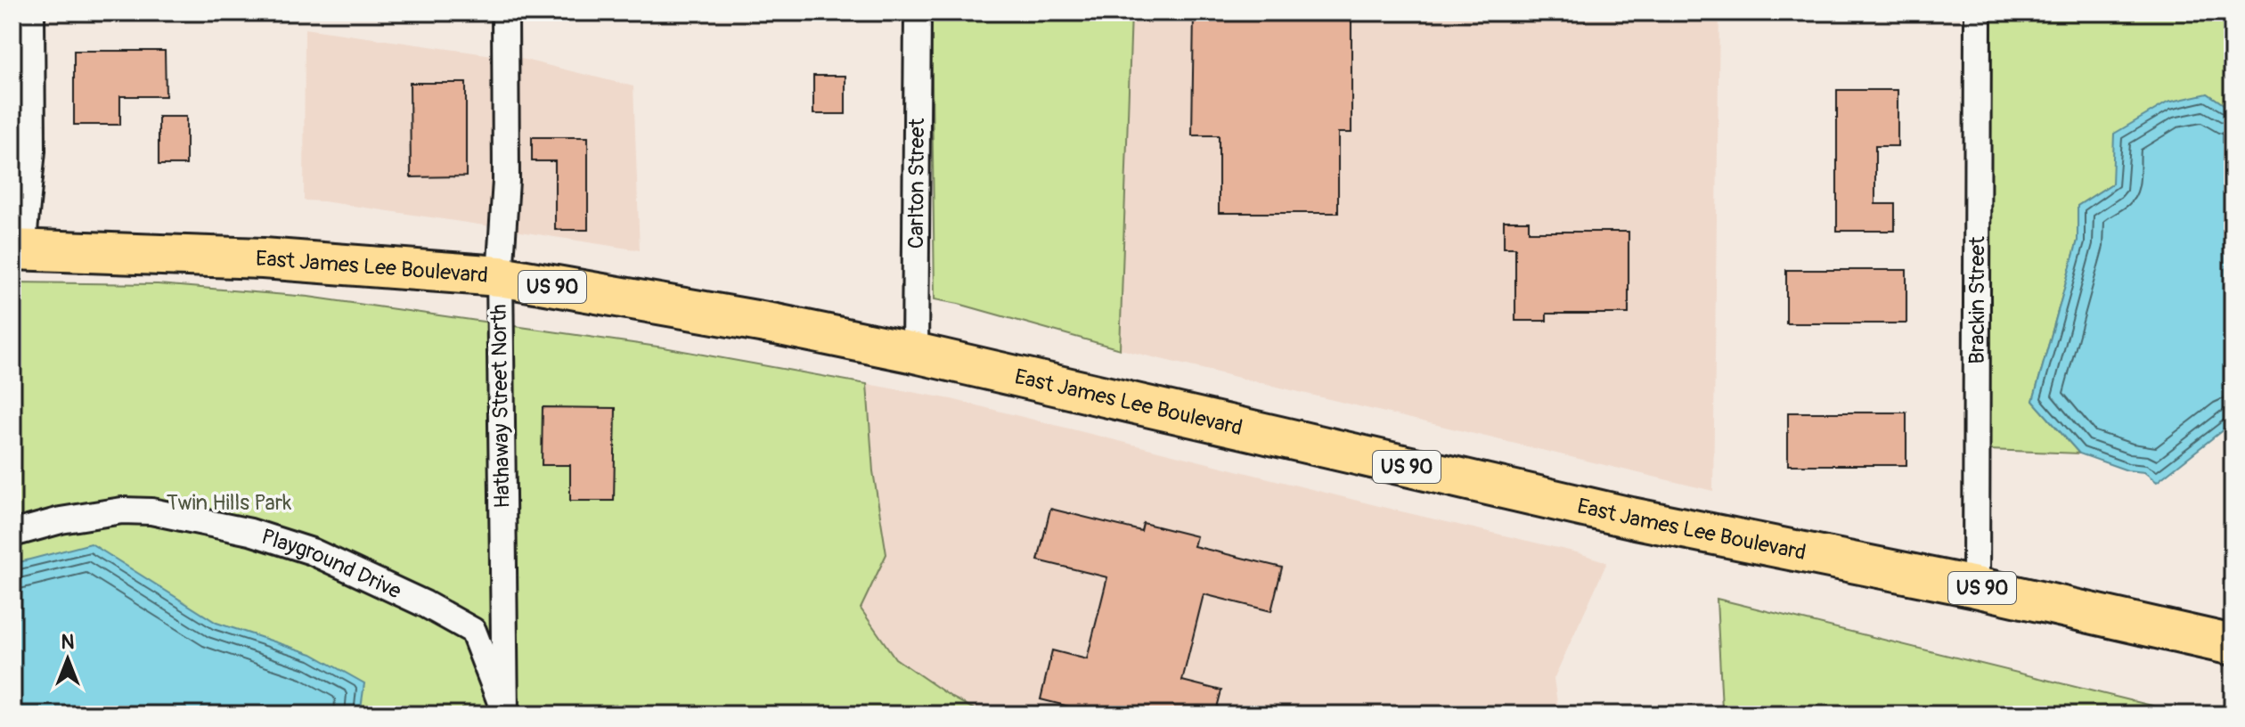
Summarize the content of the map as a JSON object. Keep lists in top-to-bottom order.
{
  "streets": {
    "main road": ["East James Lee Boulevard", "US 90"],
    "street": [
      "Carlton Street",
      "Brackin Street",
      "Hathaway Street North",
      "Playground Drive"
    ]
  },
  "crossings": [
    ["Carlton Street", "East James Lee Boulevard"],
    ["East James Lee Boulevard", "Brackin Street"],
    ["East James Lee Boulevard", "Hathaway Street North"],
    ["Hathaway Street North", "Playground Drive"]
  ],
  "parks": ["Twin Hills Park"],
  "north": "top"
}
